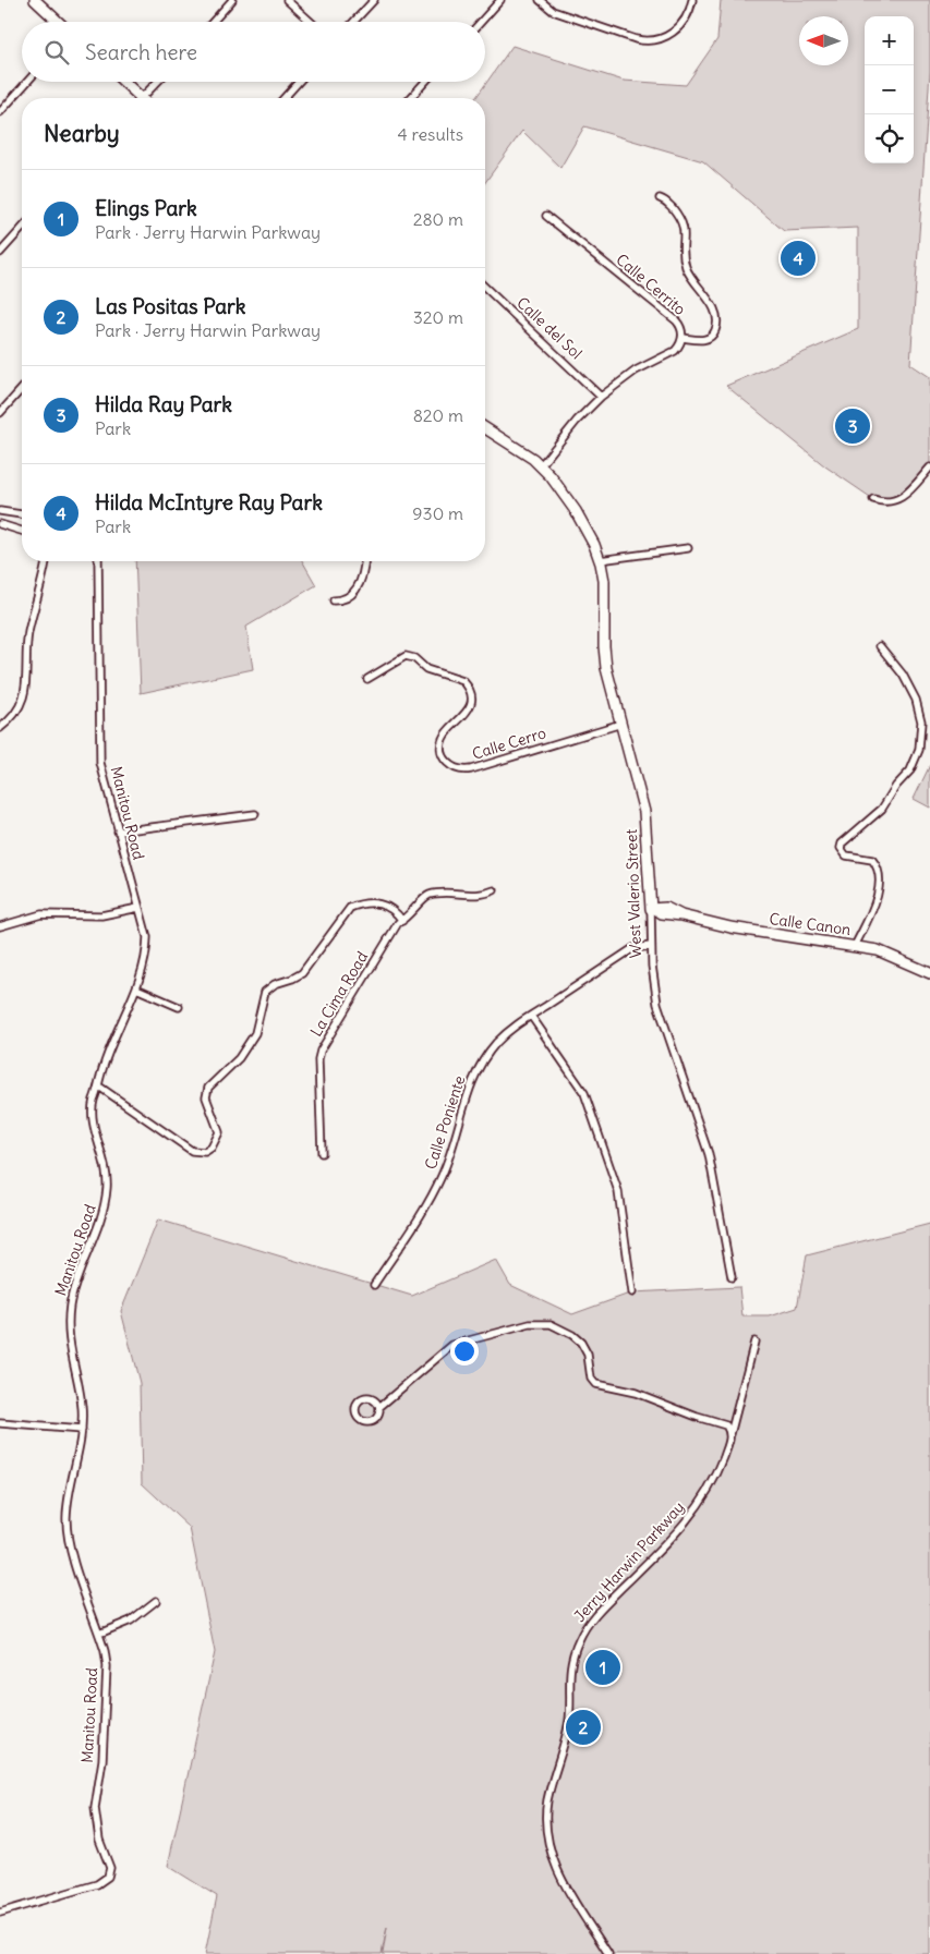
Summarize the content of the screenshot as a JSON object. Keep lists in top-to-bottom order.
{
  "streets": {
    "street": [
      "Calle Cerrito",
      "Calle del Sol",
      "Calle Cerro",
      "Manitou Road",
      "West Valerio Street",
      "Calle Canon",
      "La Cima Road",
      "Calle Poniente",
      "Jerry Harwin Parkway"
    ]
  },
  "crossings": [
    ["Calle Cerrito", "Calle del Sol"],
    ["Calle Cerrito", "West Valerio Street"],
    ["Calle Cerro", "West Valerio Street"],
    ["West Valerio Street", "Calle Canon"],
    ["West Valerio Street", "Calle Poniente"]
  ],
  "north": "left",
  "page": {
    "map_buttons": ["+", "−"],
    "search": "Search here",
    "heading": ["Nearby", "4 results"],
    "list": [
      {
        "mark": "1",
        "name": "Elings Park",
        "note": "Park · Jerry Harwin Parkway",
        "value": "280 m"
      },
      {
        "mark": "2",
        "name": "Las Positas Park",
        "note": "Park · Jerry Harwin Parkway",
        "value": "320 m"
      },
      {
        "mark": "3",
        "name": "Hilda Ray Park",
        "note": "Park",
        "value": "820 m"
      },
      {
        "mark": "4",
        "name": "Hilda McIntyre Ray Park",
        "note": "Park",
        "value": "930 m"
      }
    ],
    "pins": [
      "4",
      "3",
      "1",
      "2"
    ]
  }
}
